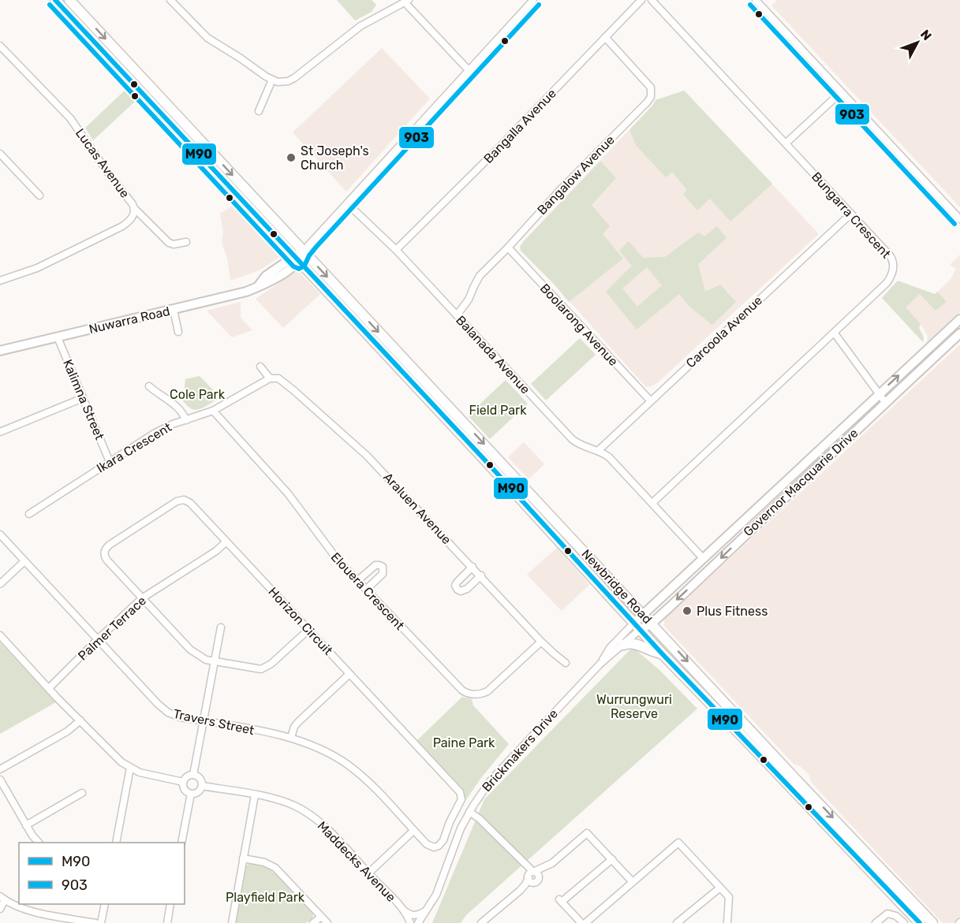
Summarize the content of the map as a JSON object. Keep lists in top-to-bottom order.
{
  "streets": {
    "highway": ["Newbridge Road"],
    "main road": ["Nuwarra Road", "Governor Macquarie Drive", "Brickmakers Drive"],
    "street": [
      "Bangalla Avenue",
      "Lucas Avenue",
      "Bangalow Avenue",
      "Bungarra Crescent",
      "Boolarong Avenue",
      "Carcoola Avenue",
      "Balanada Avenue",
      "Kalimna Street",
      "Ikara Crescent",
      "Araluen Avenue",
      "Elouera Crescent",
      "Horizon Circuit",
      "Palmer Terrace",
      "Travers Street",
      "Maddecks Avenue"
    ]
  },
  "crossings": [
    ["Bangalla Avenue", "Bangalow Avenue"],
    ["Bangalla Avenue", "Balanada Avenue"],
    ["Bangalow Avenue", "Boolarong Avenue"],
    ["Bangalow Avenue", "Balanada Avenue"],
    ["Bungarra Crescent", "Carcoola Avenue"],
    ["Bungarra Crescent", "Balanada Avenue"],
    ["Nuwarra Road", "Balanada Avenue"],
    ["Nuwarra Road", "Kalimna Street"],
    ["Nuwarra Road", "Newbridge Road"],
    ["Boolarong Avenue", "Carcoola Avenue"],
    ["Carcoola Avenue", "Balanada Avenue"],
    ["Balanada Avenue", "Governor Macquarie Drive"],
    ["Kalimna Street", "Ikara Crescent"],
    ["Ikara Crescent", "Araluen Avenue"],
    ["Ikara Crescent", "Elouera Crescent"],
    ["Governor Macquarie Drive", "Newbridge Road"],
    ["Governor Macquarie Drive", "Brickmakers Drive"],
    ["Araluen Avenue", "Elouera Crescent"],
    ["Newbridge Road", "Brickmakers Drive"],
    ["Horizon Circuit", "Palmer Terrace"],
    ["Horizon Circuit", "Travers Street"],
    ["Palmer Terrace", "Travers Street"],
    ["Brickmakers Drive", "Maddecks Avenue"]
  ],
  "parks": [
    "Cole Park",
    "Field Park",
    "Wurrungwuri Reserve",
    "Paine Park",
    "Playfield Park"
  ],
  "places": ["St Joseph's Church", "Plus Fitness"],
  "lines": ["transit line M90", "transit line 903"],
  "legend": ["M90", "903"],
  "north": "top right"
}
